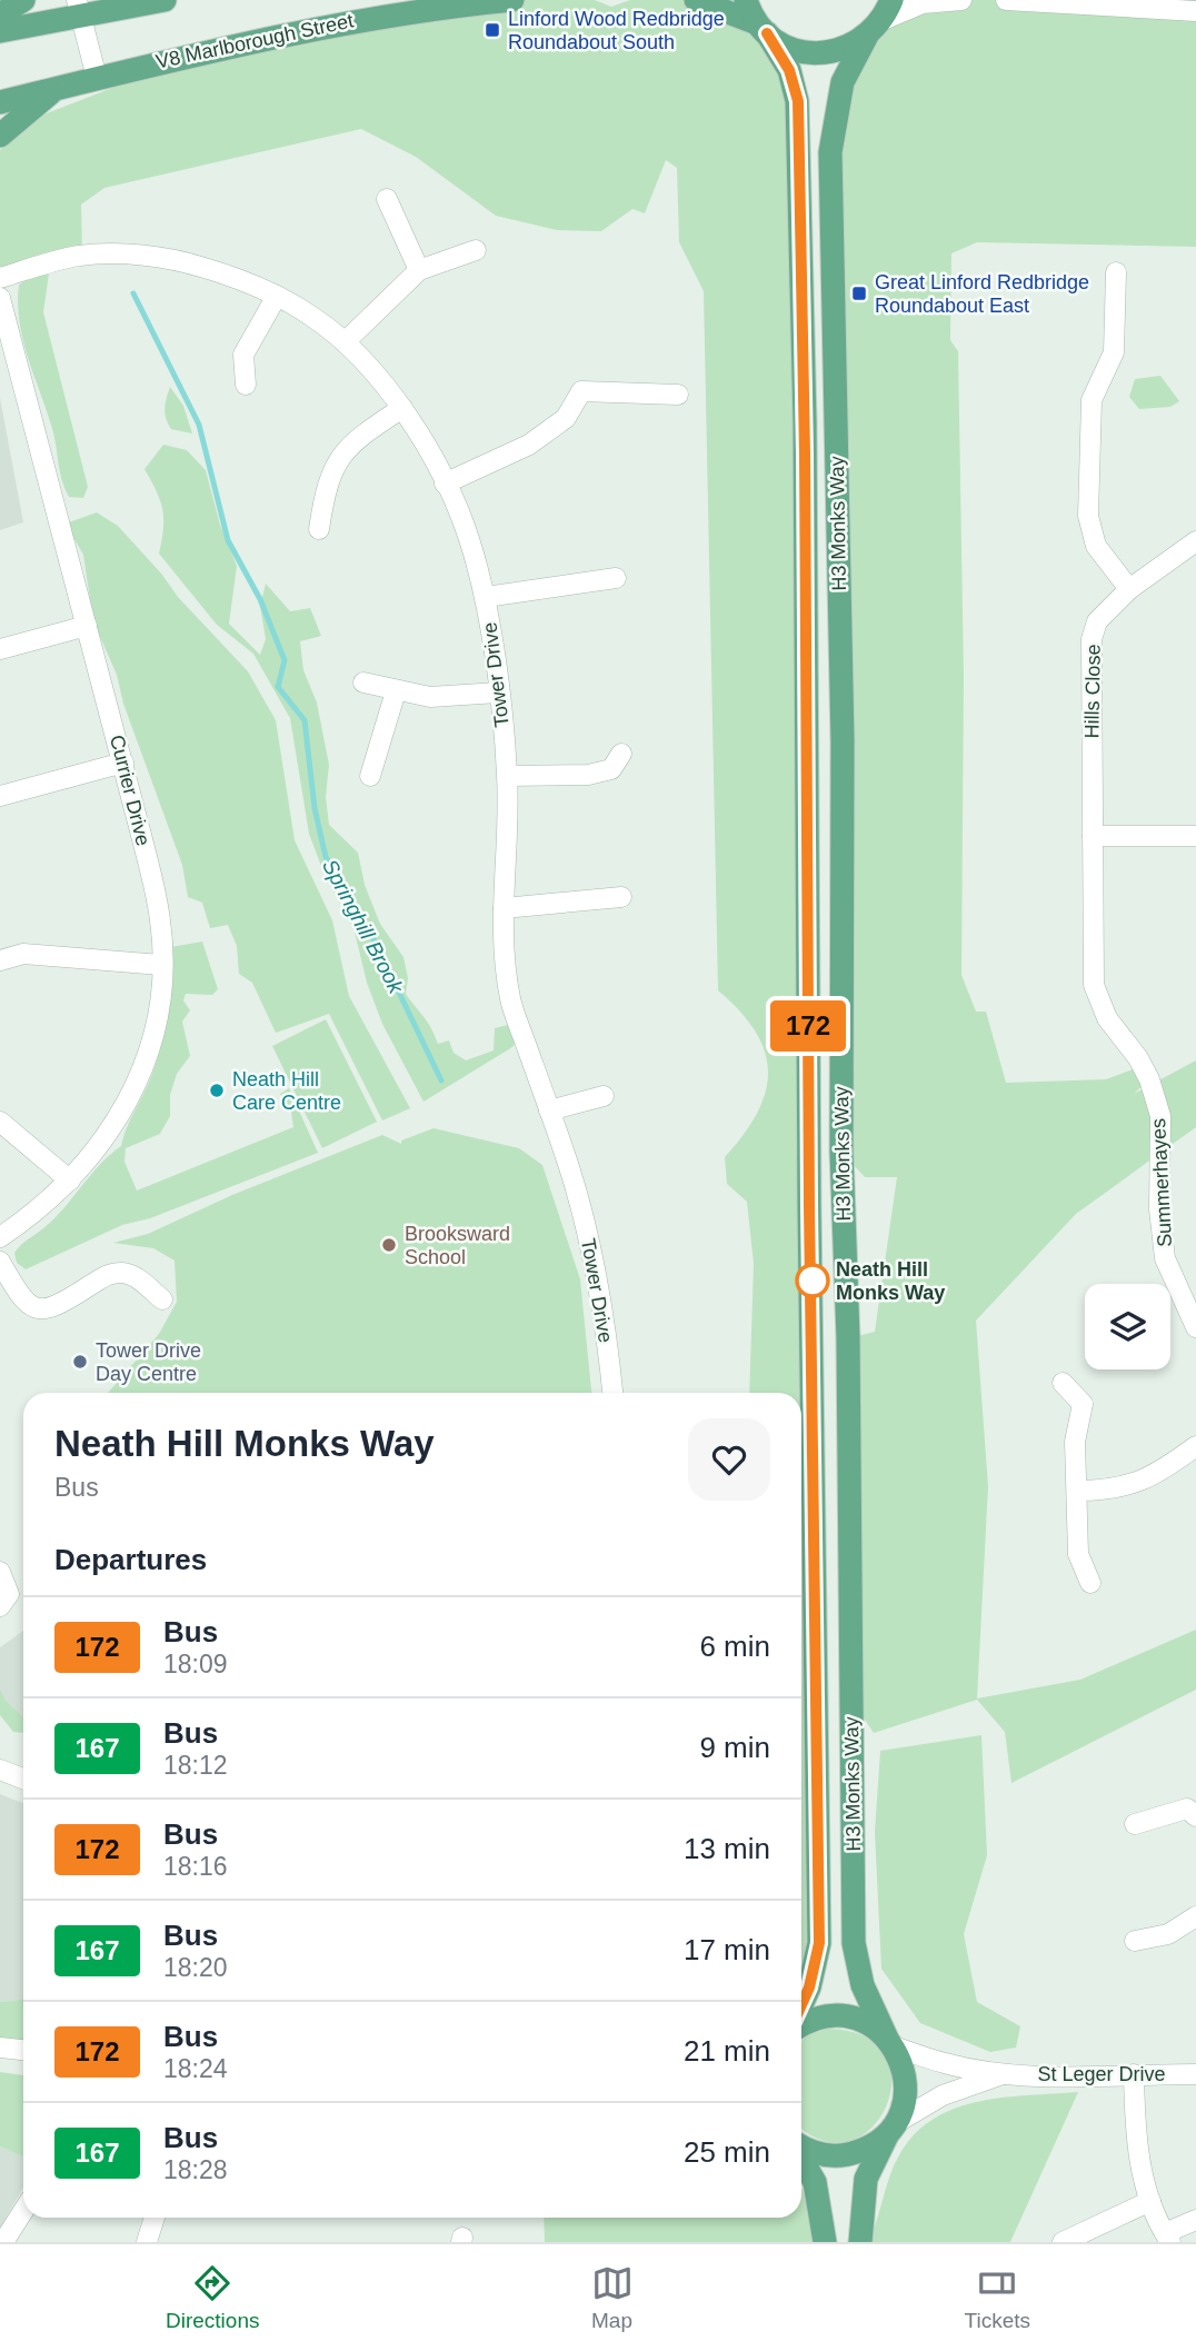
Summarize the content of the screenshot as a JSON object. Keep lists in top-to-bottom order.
{
  "streets": {
    "main road": ["V8 Marlborough Street", "H3 Monks Way"],
    "street": [
      "Tower Drive",
      "Hills Close",
      "Currier Drive",
      "Summerhayes",
      "St Leger Drive"
    ]
  },
  "crossings": [
    ["H3 Monks Way", "St Leger Drive"],
    ["Hills Close", "Summerhayes"]
  ],
  "water": ["Springhill Brook"],
  "places": {
    "transit": ["Linford Wood Redbridge Roundabout South", "Great Linford Redbridge Roundabout East"],
    "other": [
      "Neath Hill Care Centre",
      "Brooksward School",
      "Neath Hill Monks Way",
      "Tower Drive Day Centre"
    ]
  },
  "lines": ["bus line 172"],
  "page": {
    "on_map": "172",
    "heading": [
      ["Neath Hill Monks Way", "Bus"],
      "Departures"
    ],
    "list": [
      {
        "mark": "172",
        "name": "Bus",
        "note": "18:09",
        "value": "6 min"
      },
      {
        "mark": "167",
        "name": "Bus",
        "note": "18:12",
        "value": "9 min"
      },
      {
        "mark": "172",
        "name": "Bus",
        "note": "18:16",
        "value": "13 min"
      },
      {
        "mark": "167",
        "name": "Bus",
        "note": "18:20",
        "value": "17 min"
      },
      {
        "mark": "172",
        "name": "Bus",
        "note": "18:24",
        "value": "21 min"
      },
      {
        "mark": "167",
        "name": "Bus",
        "note": "18:28",
        "value": "25 min"
      }
    ],
    "tabs": ["Directions", "Map", "Tickets"]
  }
}
